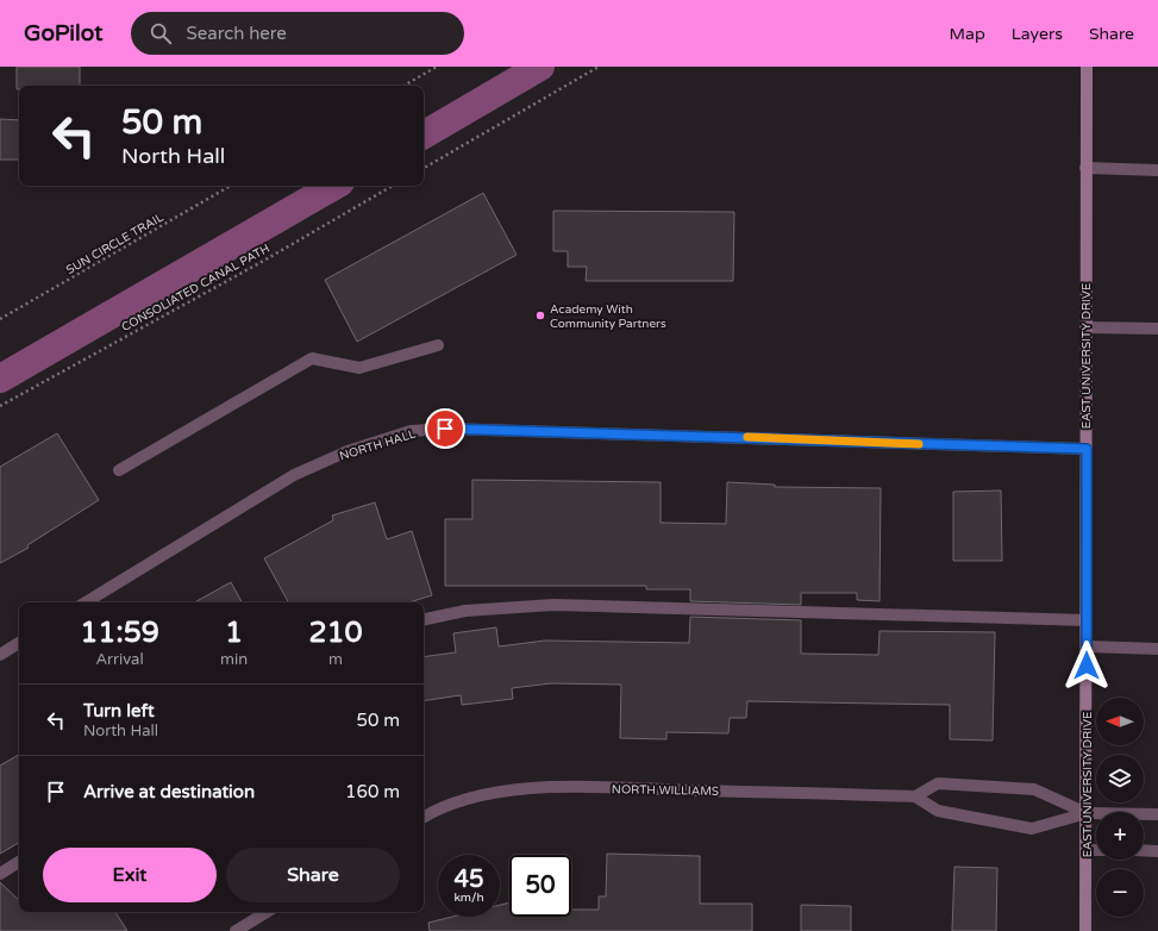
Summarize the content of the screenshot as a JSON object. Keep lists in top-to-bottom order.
{
  "streets": {
    "main road": ["EAST UNIVERSITY DRIVE"],
    "street": ["NORTH HALL", "NORTH WILLIAMS"],
    "path": ["SUN CIRCLE TRAIL", "CONSOLIATED CANAL PATH"]
  },
  "crossings": [
    ["EAST UNIVERSITY DRIVE", "NORTH HALL"],
    ["EAST UNIVERSITY DRIVE", "NORTH WILLIAMS"]
  ],
  "places": ["Academy With Community Partners"],
  "north": "left",
  "page": {
    "header": "GoPilot",
    "search": "Search here",
    "nav": ["Map", "Layers", "Share"],
    "turn": ["50 m", "North Hall"],
    "eta": [
      "11:59",
      "Arrival",
      "1",
      "min",
      "210",
      "m"
    ],
    "list": [
      {
        "name": "Turn left",
        "note": "North Hall",
        "value": "50 m"
      },
      {
        "name": "Arrive at destination",
        "value": "160 m"
      }
    ],
    "map_buttons": ["+", "−"],
    "buttons": ["Exit", "Share"],
    "speed": "45 km/h",
    "limit": "50"
  }
}
